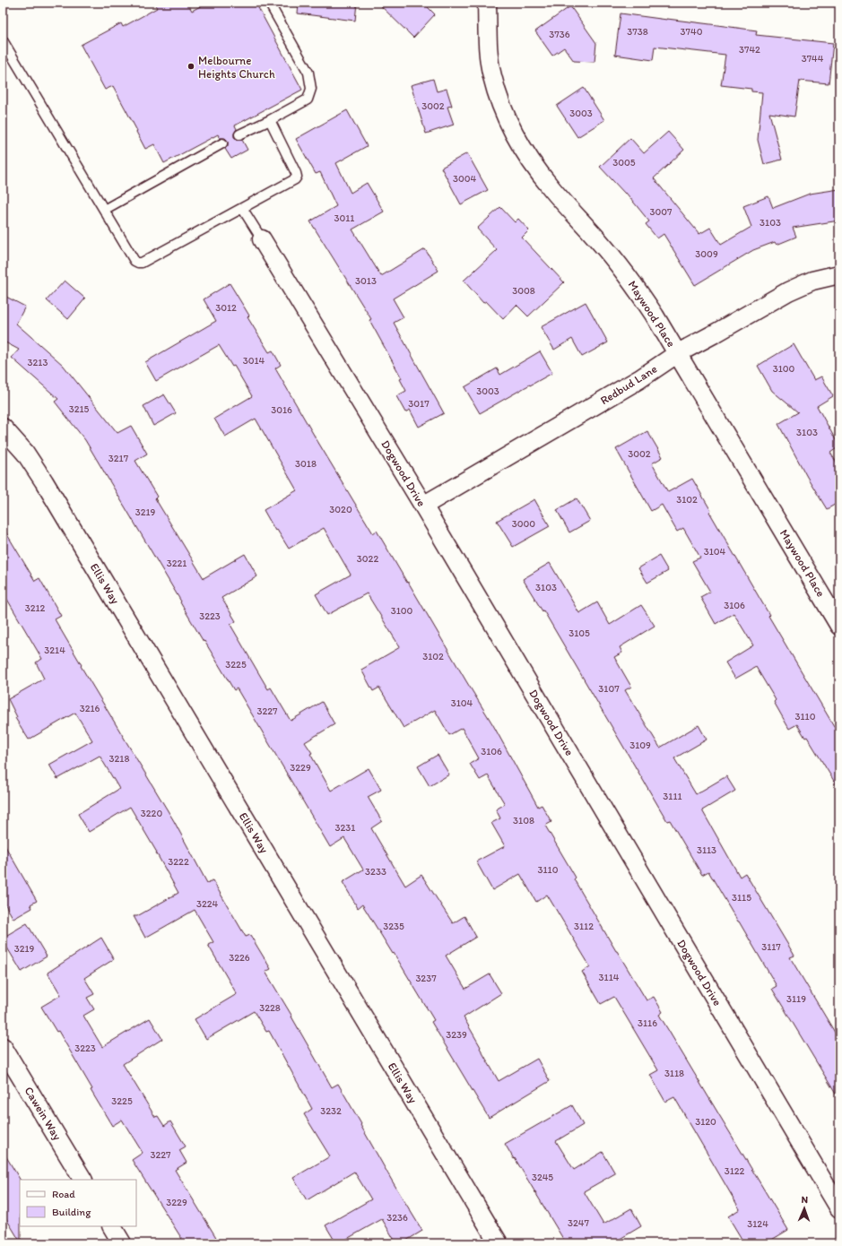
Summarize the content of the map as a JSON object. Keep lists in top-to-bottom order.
{
  "streets": {
    "street": [
      "Maywood Place",
      "Redbud Lane",
      "Dogwood Drive",
      "Ellis Way",
      "Cawein Way"
    ]
  },
  "crossings": [
    ["Maywood Place", "Redbud Lane"],
    ["Redbud Lane", "Dogwood Drive"]
  ],
  "places": ["Melbourne Heights Church"],
  "house_numbers": [
    "3738",
    "3740",
    "3736",
    "3742",
    "3744",
    "3002",
    "3003",
    "3005",
    "3004",
    "3007",
    "3011",
    "3103",
    "3009",
    "3013",
    "3008",
    "3012",
    "3014",
    "3213",
    "3100",
    "3003",
    "3017",
    "3215",
    "3016",
    "3103",
    "3002",
    "3217",
    "3018",
    "3102",
    "3020",
    "3219",
    "3000",
    "3104",
    "3022",
    "3221",
    "3103",
    "3106",
    "3212",
    "3100",
    "3223",
    "3105",
    "3214",
    "3102",
    "3225",
    "3107",
    "3104",
    "3216",
    "3227",
    "3110",
    "3109",
    "3106",
    "3218",
    "3229",
    "3111",
    "3220",
    "3108",
    "3231",
    "3113",
    "3222",
    "3110",
    "3233",
    "3115",
    "3224",
    "3235",
    "3112",
    "3117",
    "3219",
    "3226",
    "3114",
    "3237",
    "3119",
    "3228",
    "3116",
    "3239",
    "3223",
    "3118",
    "3225",
    "3232",
    "3120",
    "3227",
    "3122",
    "3245",
    "3229",
    "3236",
    "3247",
    "3124"
  ],
  "legend": ["Road", "Building"],
  "north": "top"
}
